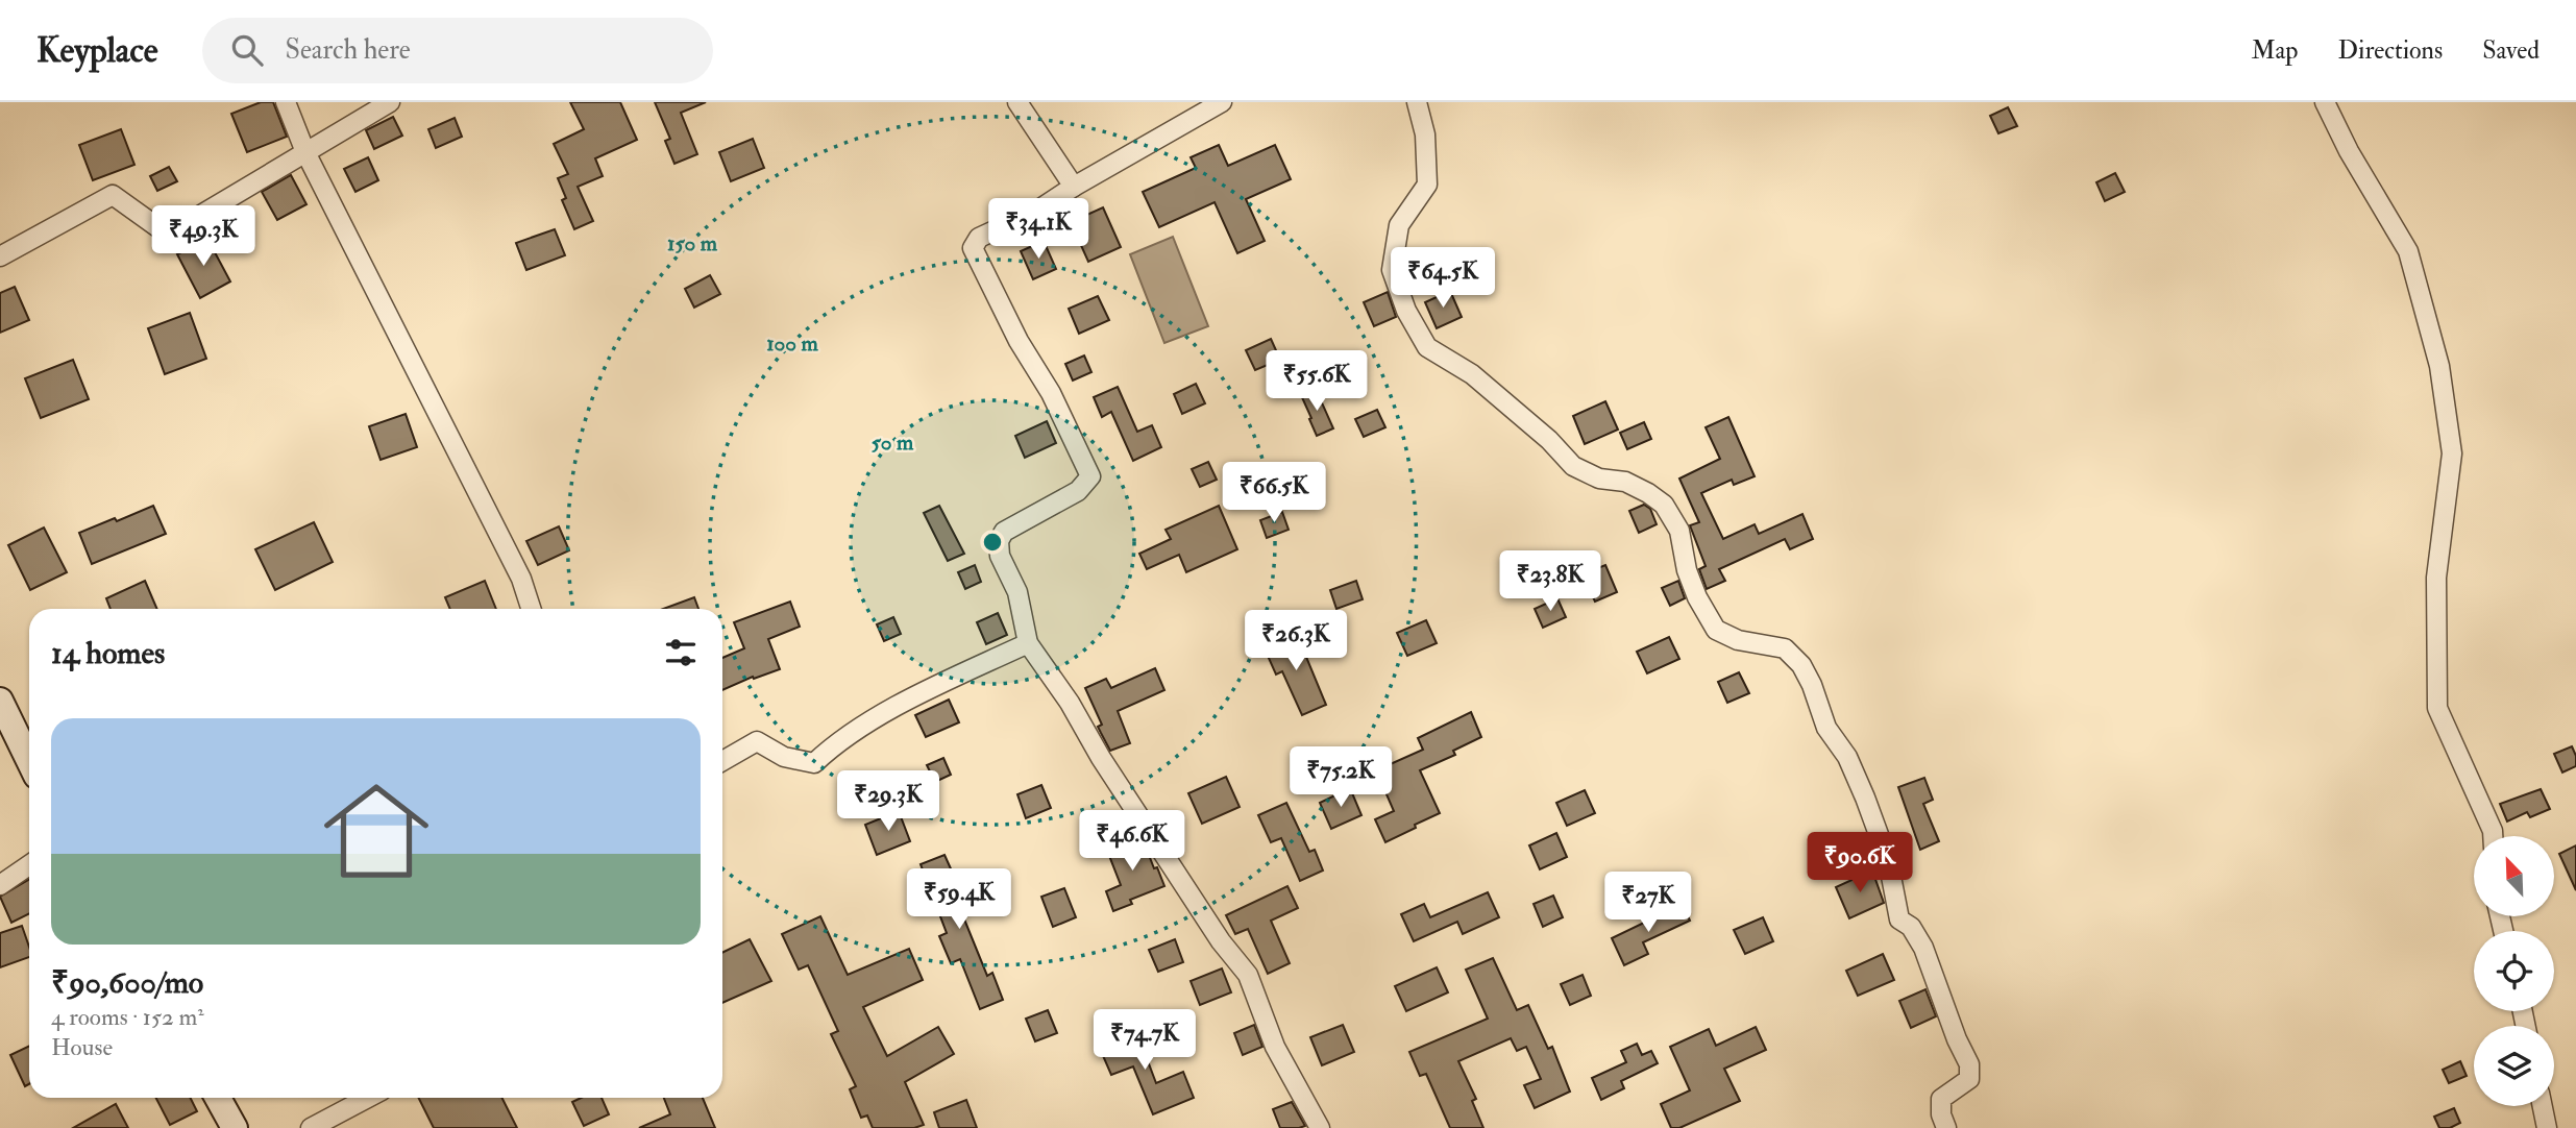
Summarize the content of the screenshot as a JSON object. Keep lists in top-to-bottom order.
{
  "north": "top left",
  "page": {
    "header": "Keyplace",
    "search": "Search here",
    "nav": ["Map", "Directions", "Saved"],
    "price": [
      "₹34.1K",
      "₹49.3K",
      "₹64.5K",
      "₹55.6K",
      "₹66.5K",
      "₹23.8K",
      "₹26.3K",
      "₹75.2K",
      "₹29.3K",
      "₹46.6K",
      "₹90.6K",
      "₹59.4K",
      "₹27K",
      "₹74.7K"
    ],
    "heading": "14 homes",
    "list": [
      {
        "name": "₹90,600/mo",
        "note": "4 rooms · 152 m² · House"
      }
    ]
  },
  "rings": ["150 m", "100 m", "50 m"]
}
